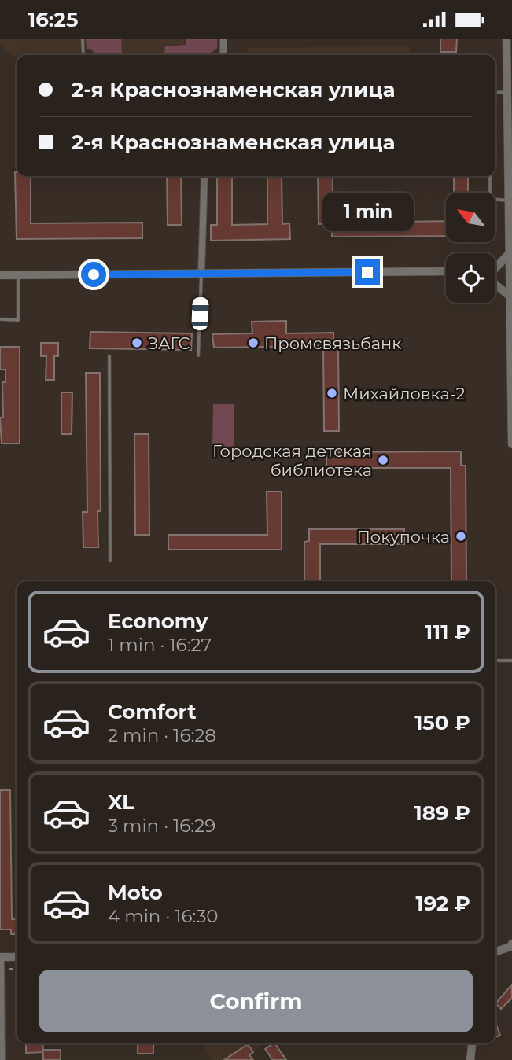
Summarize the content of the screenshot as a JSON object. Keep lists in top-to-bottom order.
{
  "places": [
    "ЗАГС",
    "Промсвязьбанк",
    "Михайловка-2",
    "Городская детская библиотека",
    "Покупочка"
  ],
  "north": "top left",
  "page": {
    "status": "16:25",
    "banner": ["2-я Краснознаменская улица", "2-я Краснознаменская улица"],
    "bubble": "1 min",
    "list": [
      {
        "name": "Economy",
        "note": "1 min · 16:27",
        "value": "111 ₽"
      },
      {
        "name": "Comfort",
        "note": "2 min · 16:28",
        "value": "150 ₽"
      },
      {
        "name": "XL",
        "note": "3 min · 16:29",
        "value": "189 ₽"
      },
      {
        "name": "Moto",
        "note": "4 min · 16:30",
        "value": "192 ₽"
      }
    ],
    "buttons": "Confirm"
  }
}
